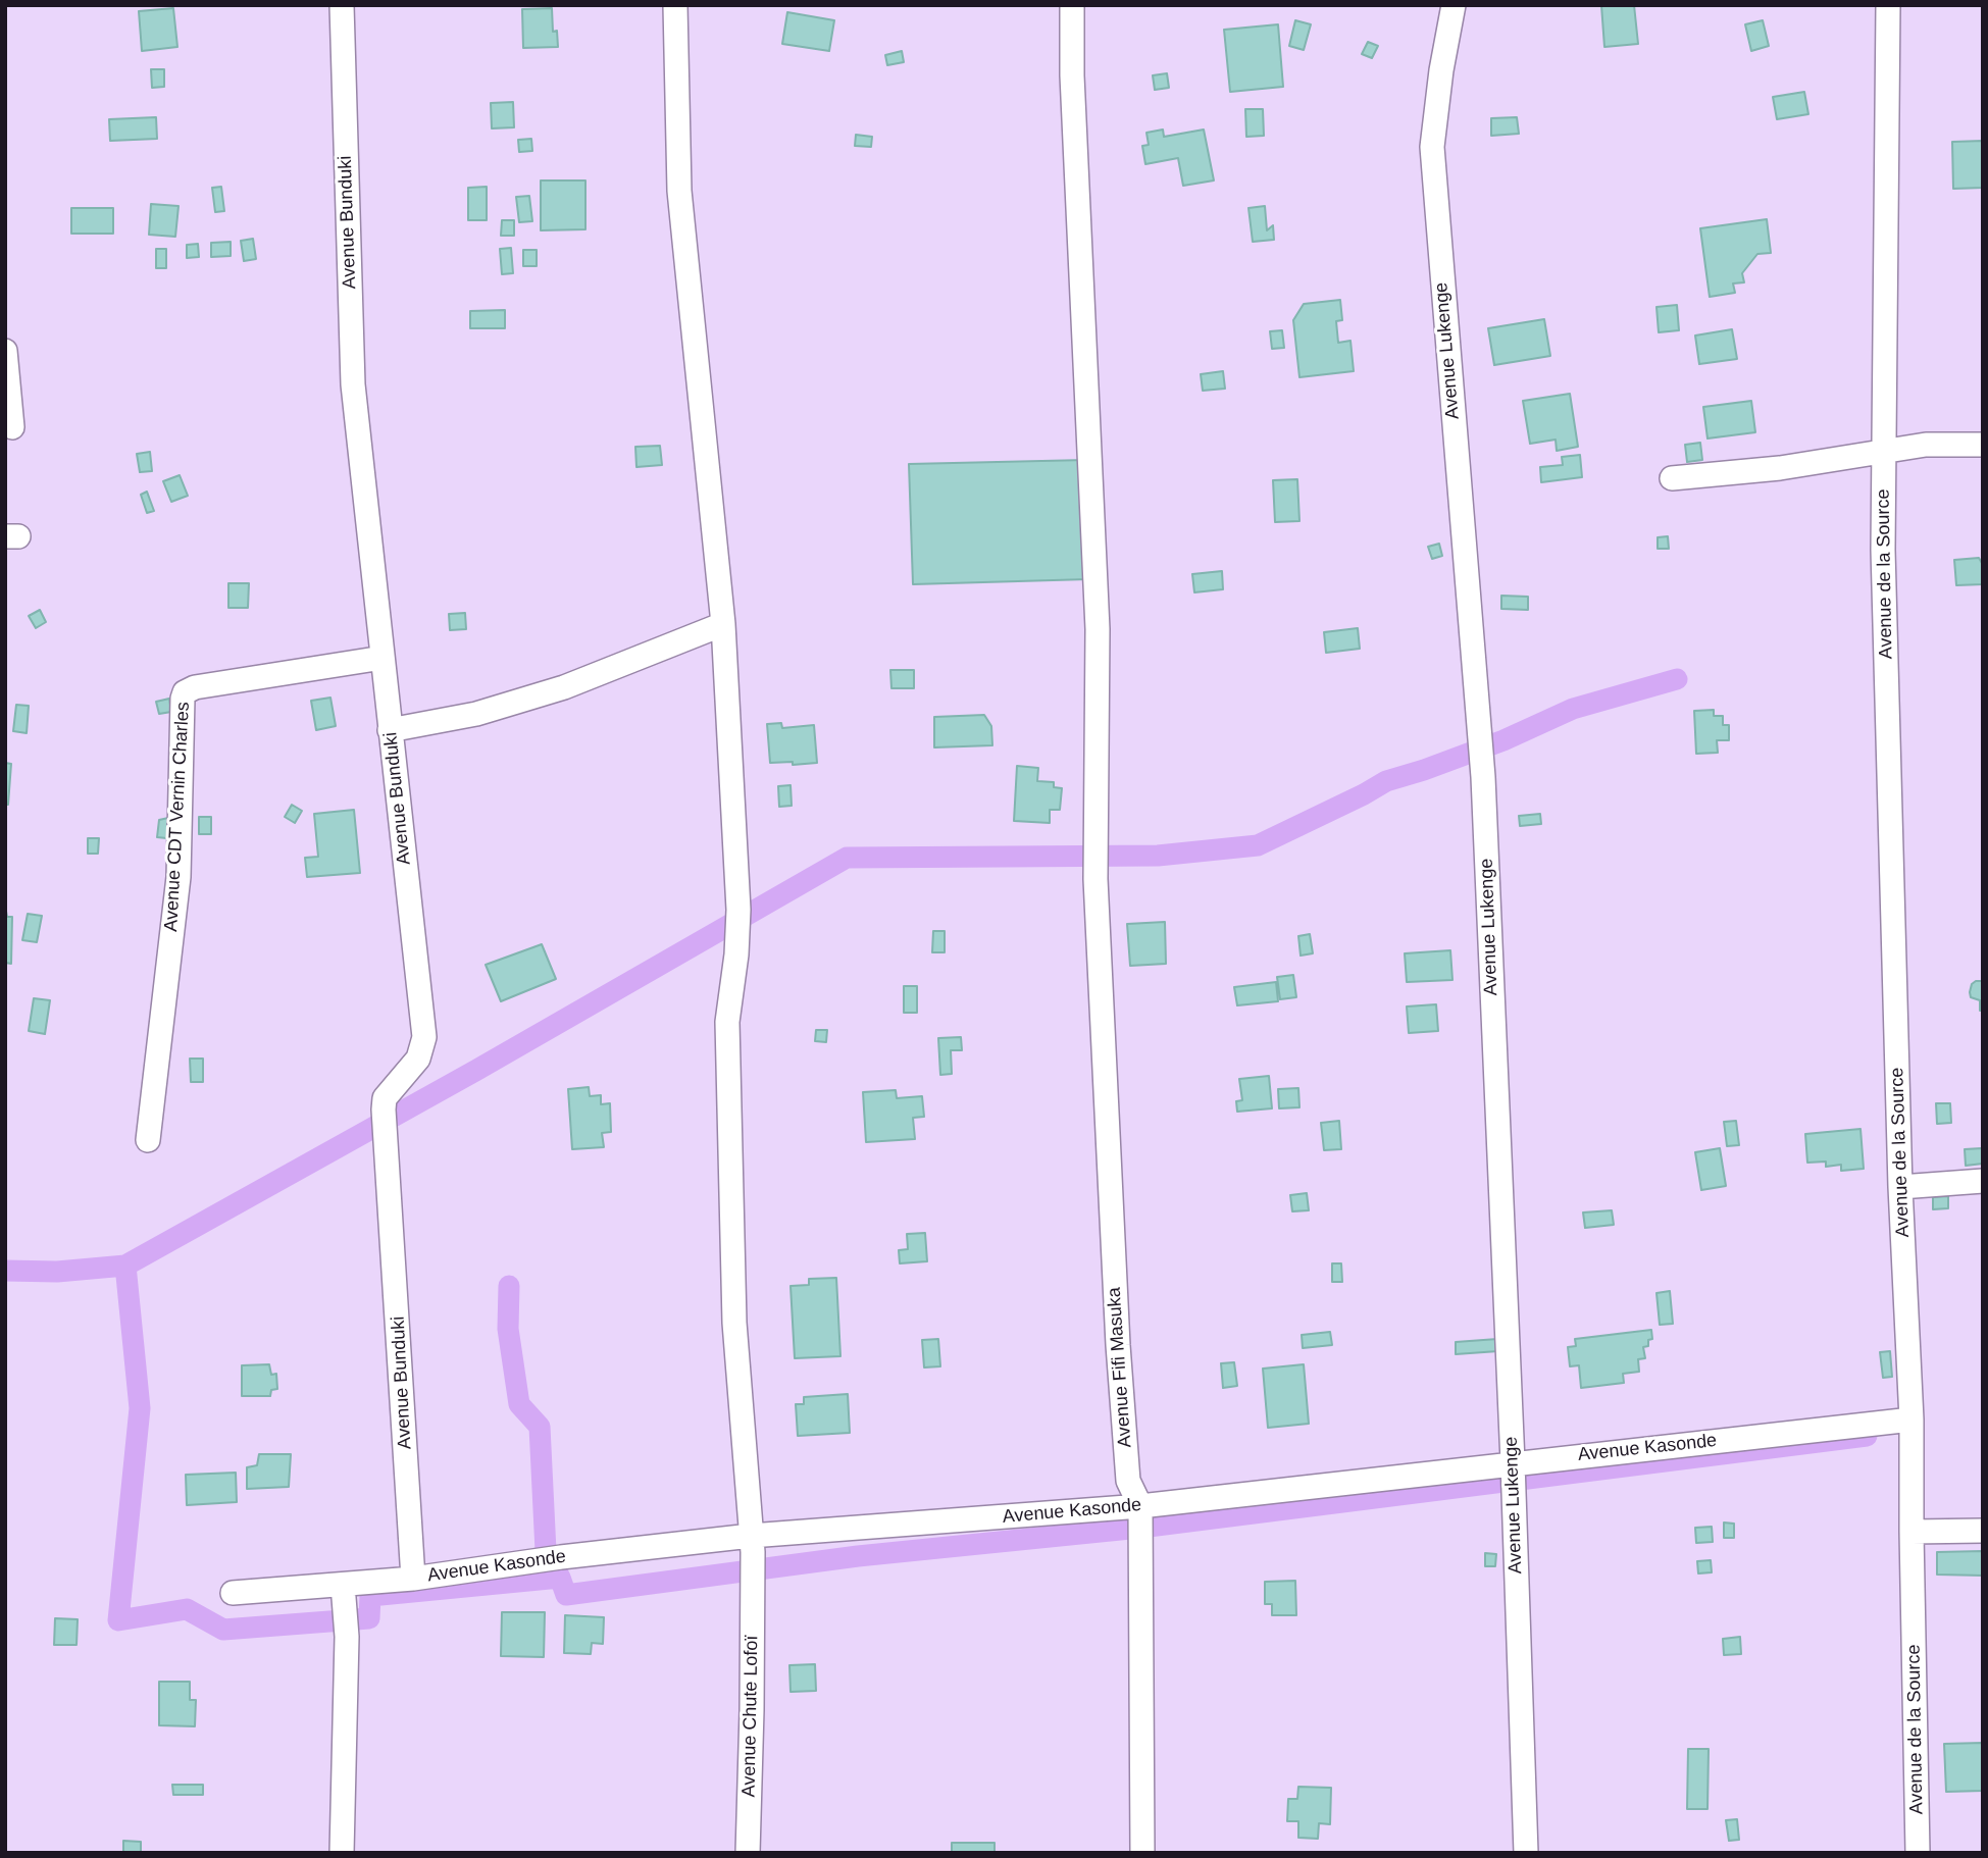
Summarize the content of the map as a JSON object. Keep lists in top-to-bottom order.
{
  "streets": {
    "street": [
      "Avenue Bunduki",
      "Avenue Lukenge",
      "Avenue de la Source",
      "Avenue CDT Vernin Charles",
      "Avenue Fifi Masuka",
      "Avenue Kasonde",
      "Avenue Chute Lofoï"
    ]
  },
  "crossings": [
    ["Avenue Bunduki", "Avenue CDT Vernin Charles"],
    ["Avenue Bunduki", "Avenue Kasonde"],
    ["Avenue Lukenge", "Avenue Kasonde"],
    ["Avenue de la Source", "Avenue Kasonde"],
    ["Avenue Fifi Masuka", "Avenue Kasonde"],
    ["Avenue Kasonde", "Avenue Chute Lofoï"]
  ]
}
